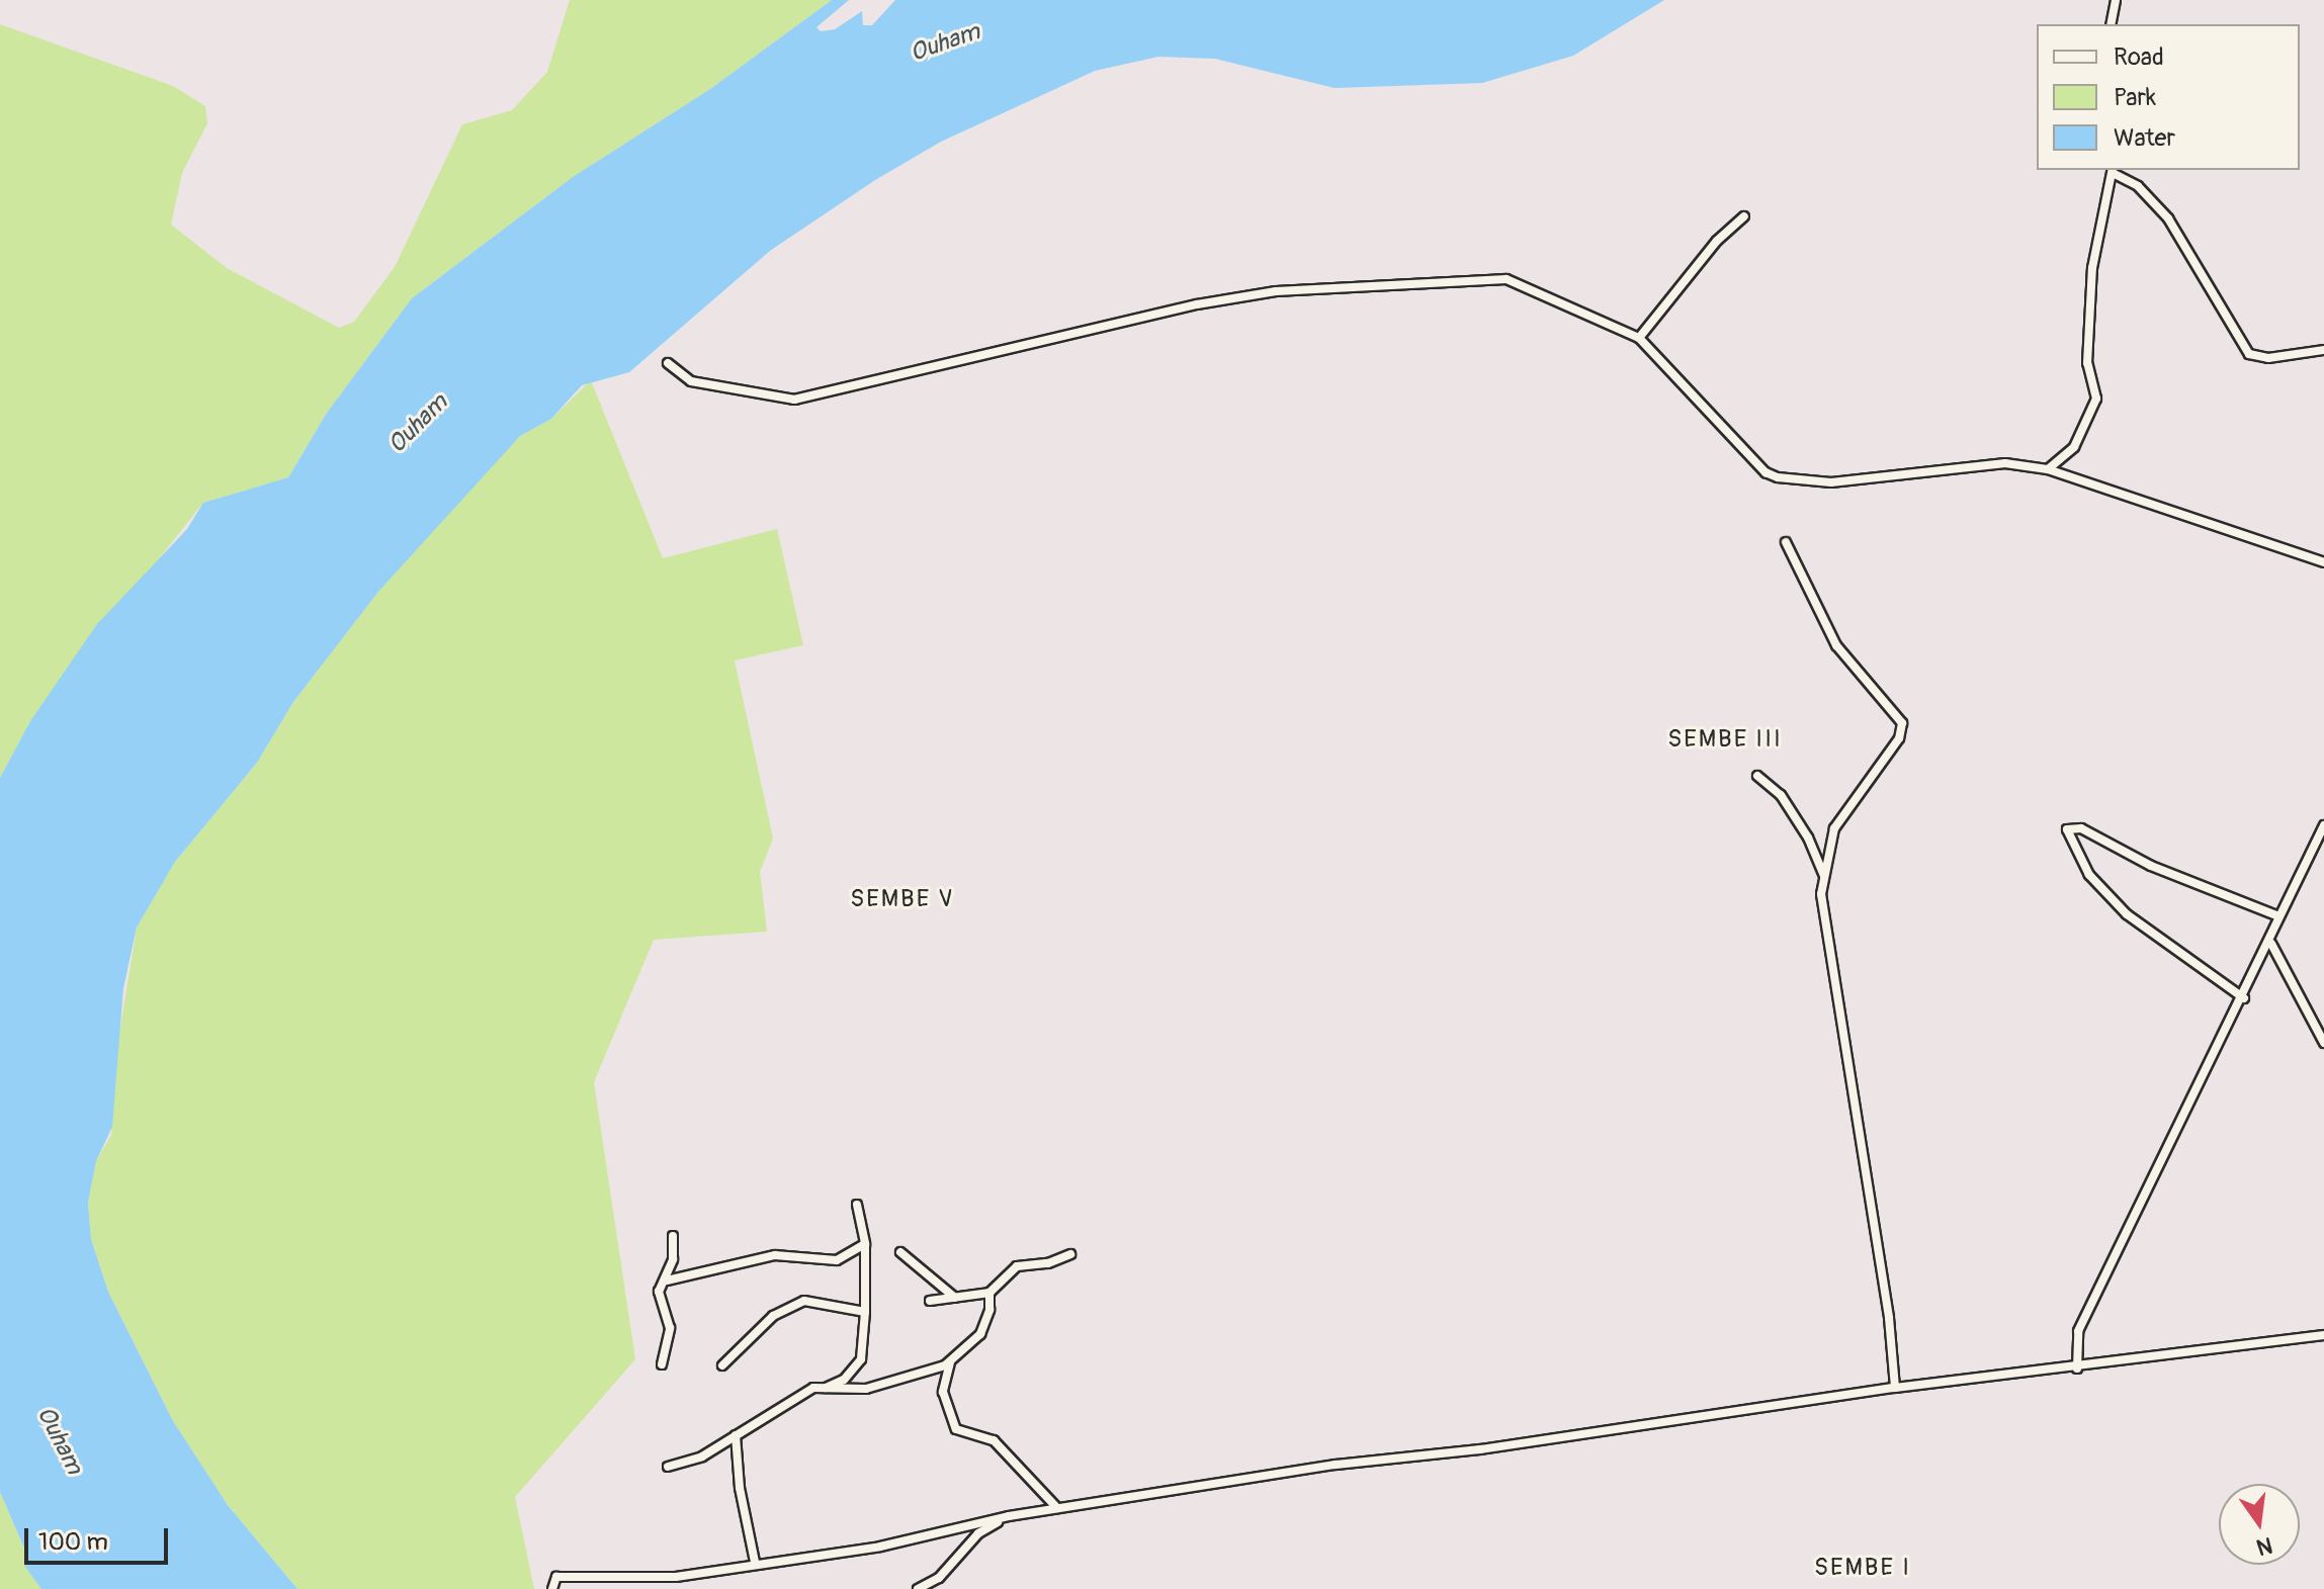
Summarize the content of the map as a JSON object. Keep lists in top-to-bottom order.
{
  "districts": ["SEMBE III", "SEMBE V", "SEMBE I"],
  "water": ["Ouham"],
  "legend": ["Road", "Park", "Water"],
  "scale_bar": "100 m",
  "north": "bottom"
}
